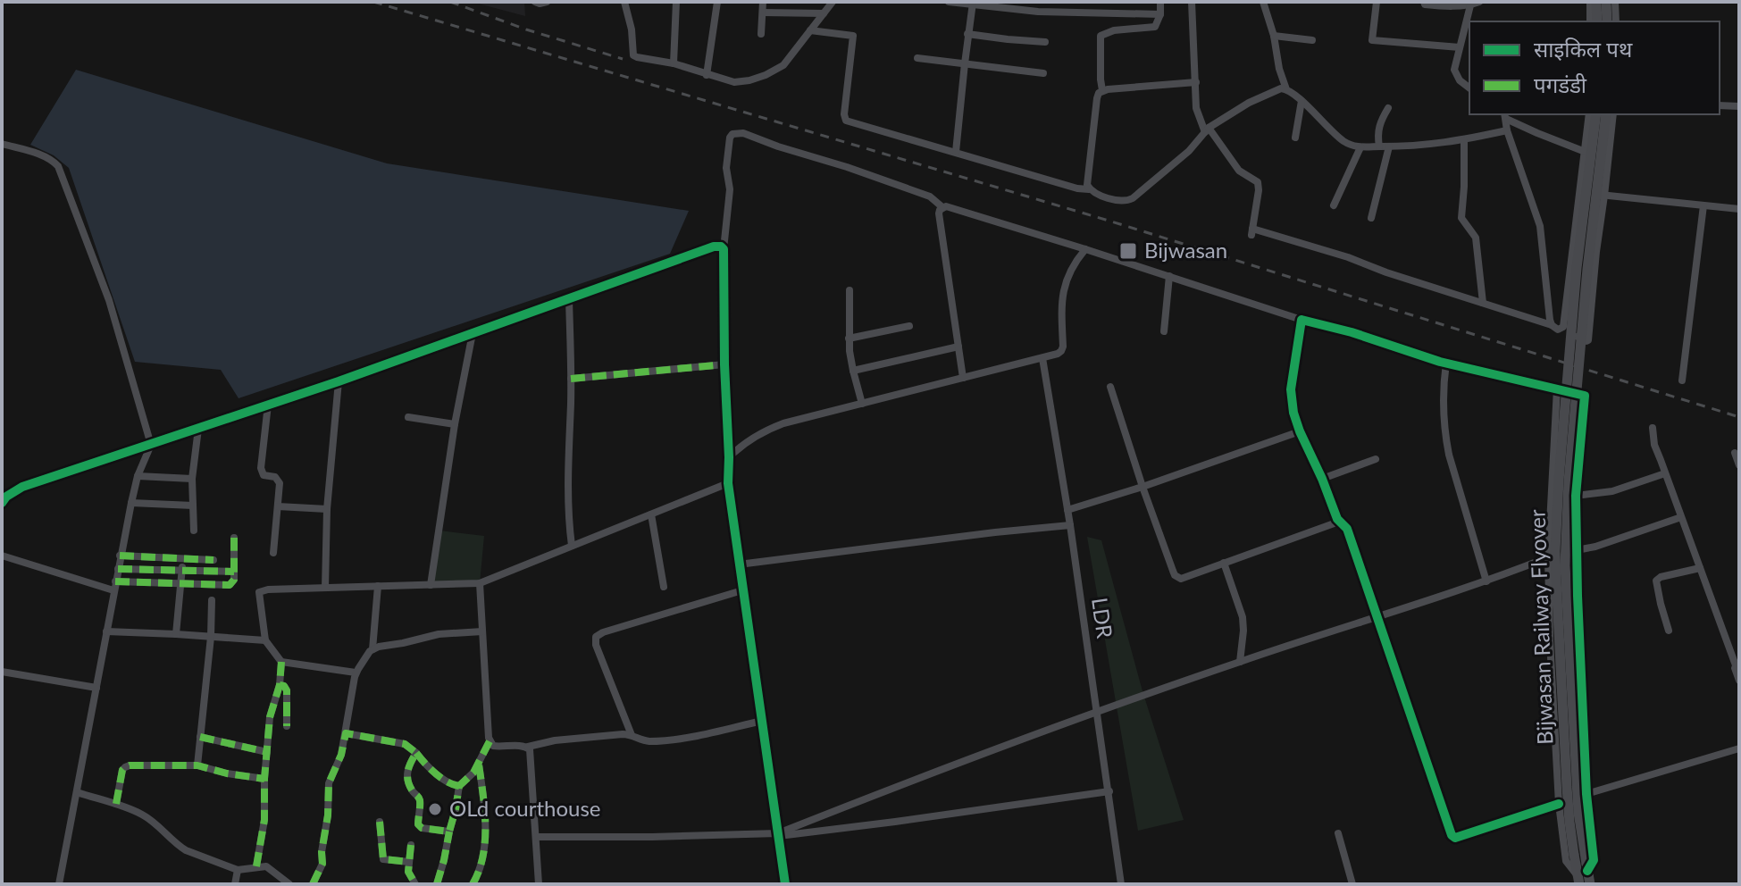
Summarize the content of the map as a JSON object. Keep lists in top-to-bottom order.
{
  "streets": {
    "main road": ["Bijwasan Railway Flyover"],
    "street": ["LDR"]
  },
  "places": {
    "transit": ["Bijwasan"],
    "other": ["OLd courthouse"]
  },
  "legend": ["साइकिल पथ", "पगडंडी"]
}
